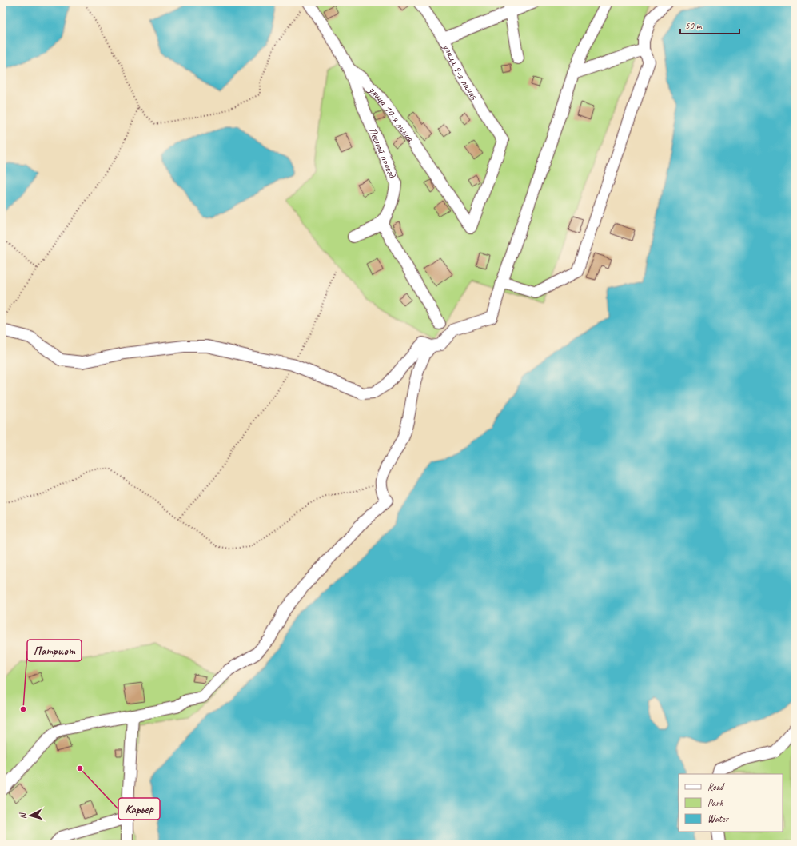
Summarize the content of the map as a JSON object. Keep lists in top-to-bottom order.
{
  "streets": {
    "street": ["улица 9-я линия", "улица 10-я линия", "Лесной проезд"]
  },
  "crossings": [
    ["улица 9-я линия", "улица 10-я линия"],
    ["улица 10-я линия", "Лесной проезд"]
  ],
  "places": ["Патриот", "Карьер"],
  "legend": ["Road", "Park", "Water"],
  "scale_bar": "50 m",
  "north": "left"
}
